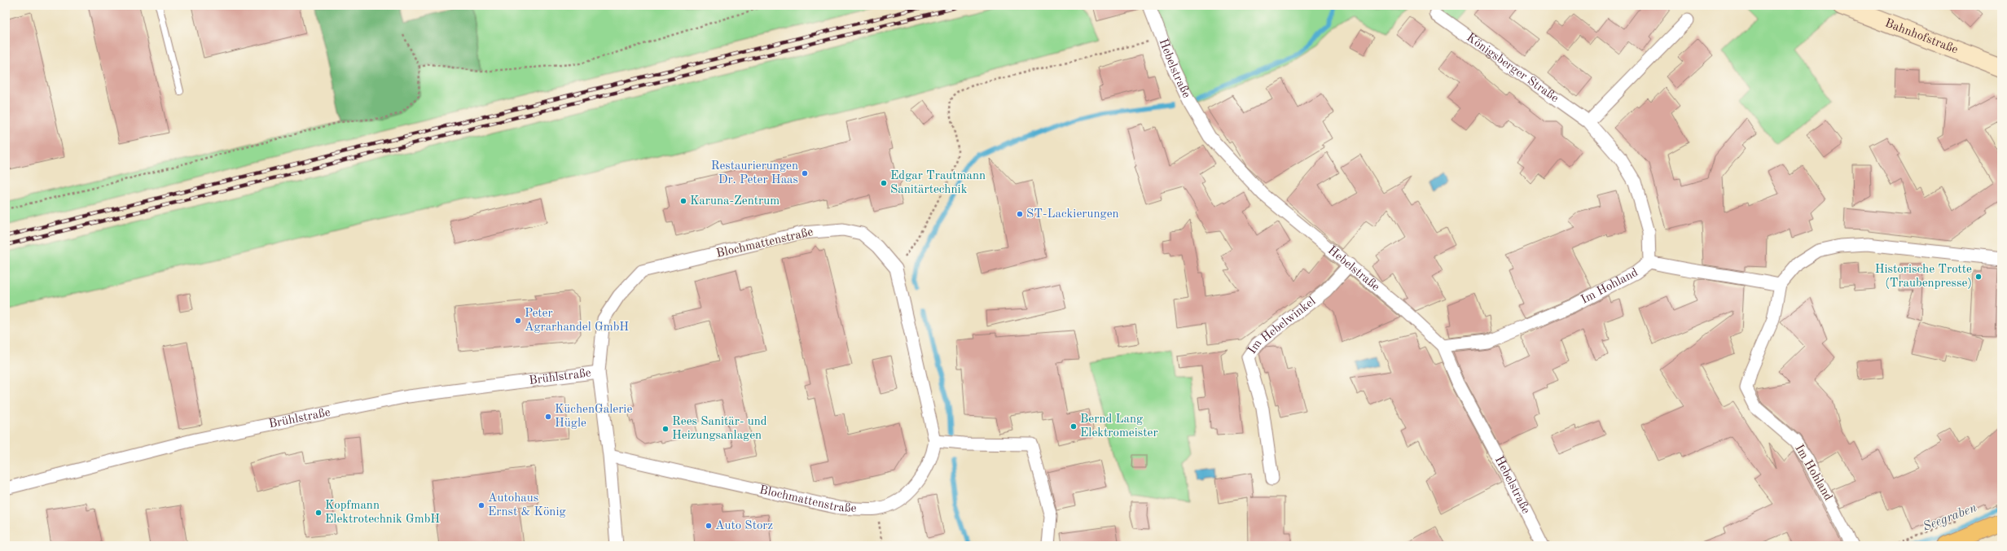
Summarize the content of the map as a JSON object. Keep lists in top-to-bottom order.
{
  "streets": {
    "street": [
      "Bahnhofstraße",
      "Hebelstraße",
      "Königsberger Straße",
      "Blochmattenstraße",
      "Im Hohland",
      "Im Hebelwinkel",
      "Brühlstraße"
    ]
  },
  "crossings": [
    ["Hebelstraße", "Im Hohland"],
    ["Hebelstraße", "Im Hebelwinkel"],
    ["Königsberger Straße", "Im Hohland"],
    ["Blochmattenstraße", "Brühlstraße"]
  ],
  "water": ["Seegraben"],
  "places": [
    "Restaurierungen Dr. Peter Haas",
    "Edgar Trautmann Sanitärtechnik",
    "Karuna-Zentrum",
    "ST-Lackierungen",
    "Historische Trotte (Traubenpresse)",
    "Peter Agrarhandel GmbH",
    "KüchenGalerie Hügle",
    "Bernd Lang Elektromeister",
    "Rees Sanitär- und Heizungsanlagen",
    "Autohaus Ernst & König",
    "Kopfmann Elektrotechnik GmbH",
    "Auto Storz"
  ]
}
